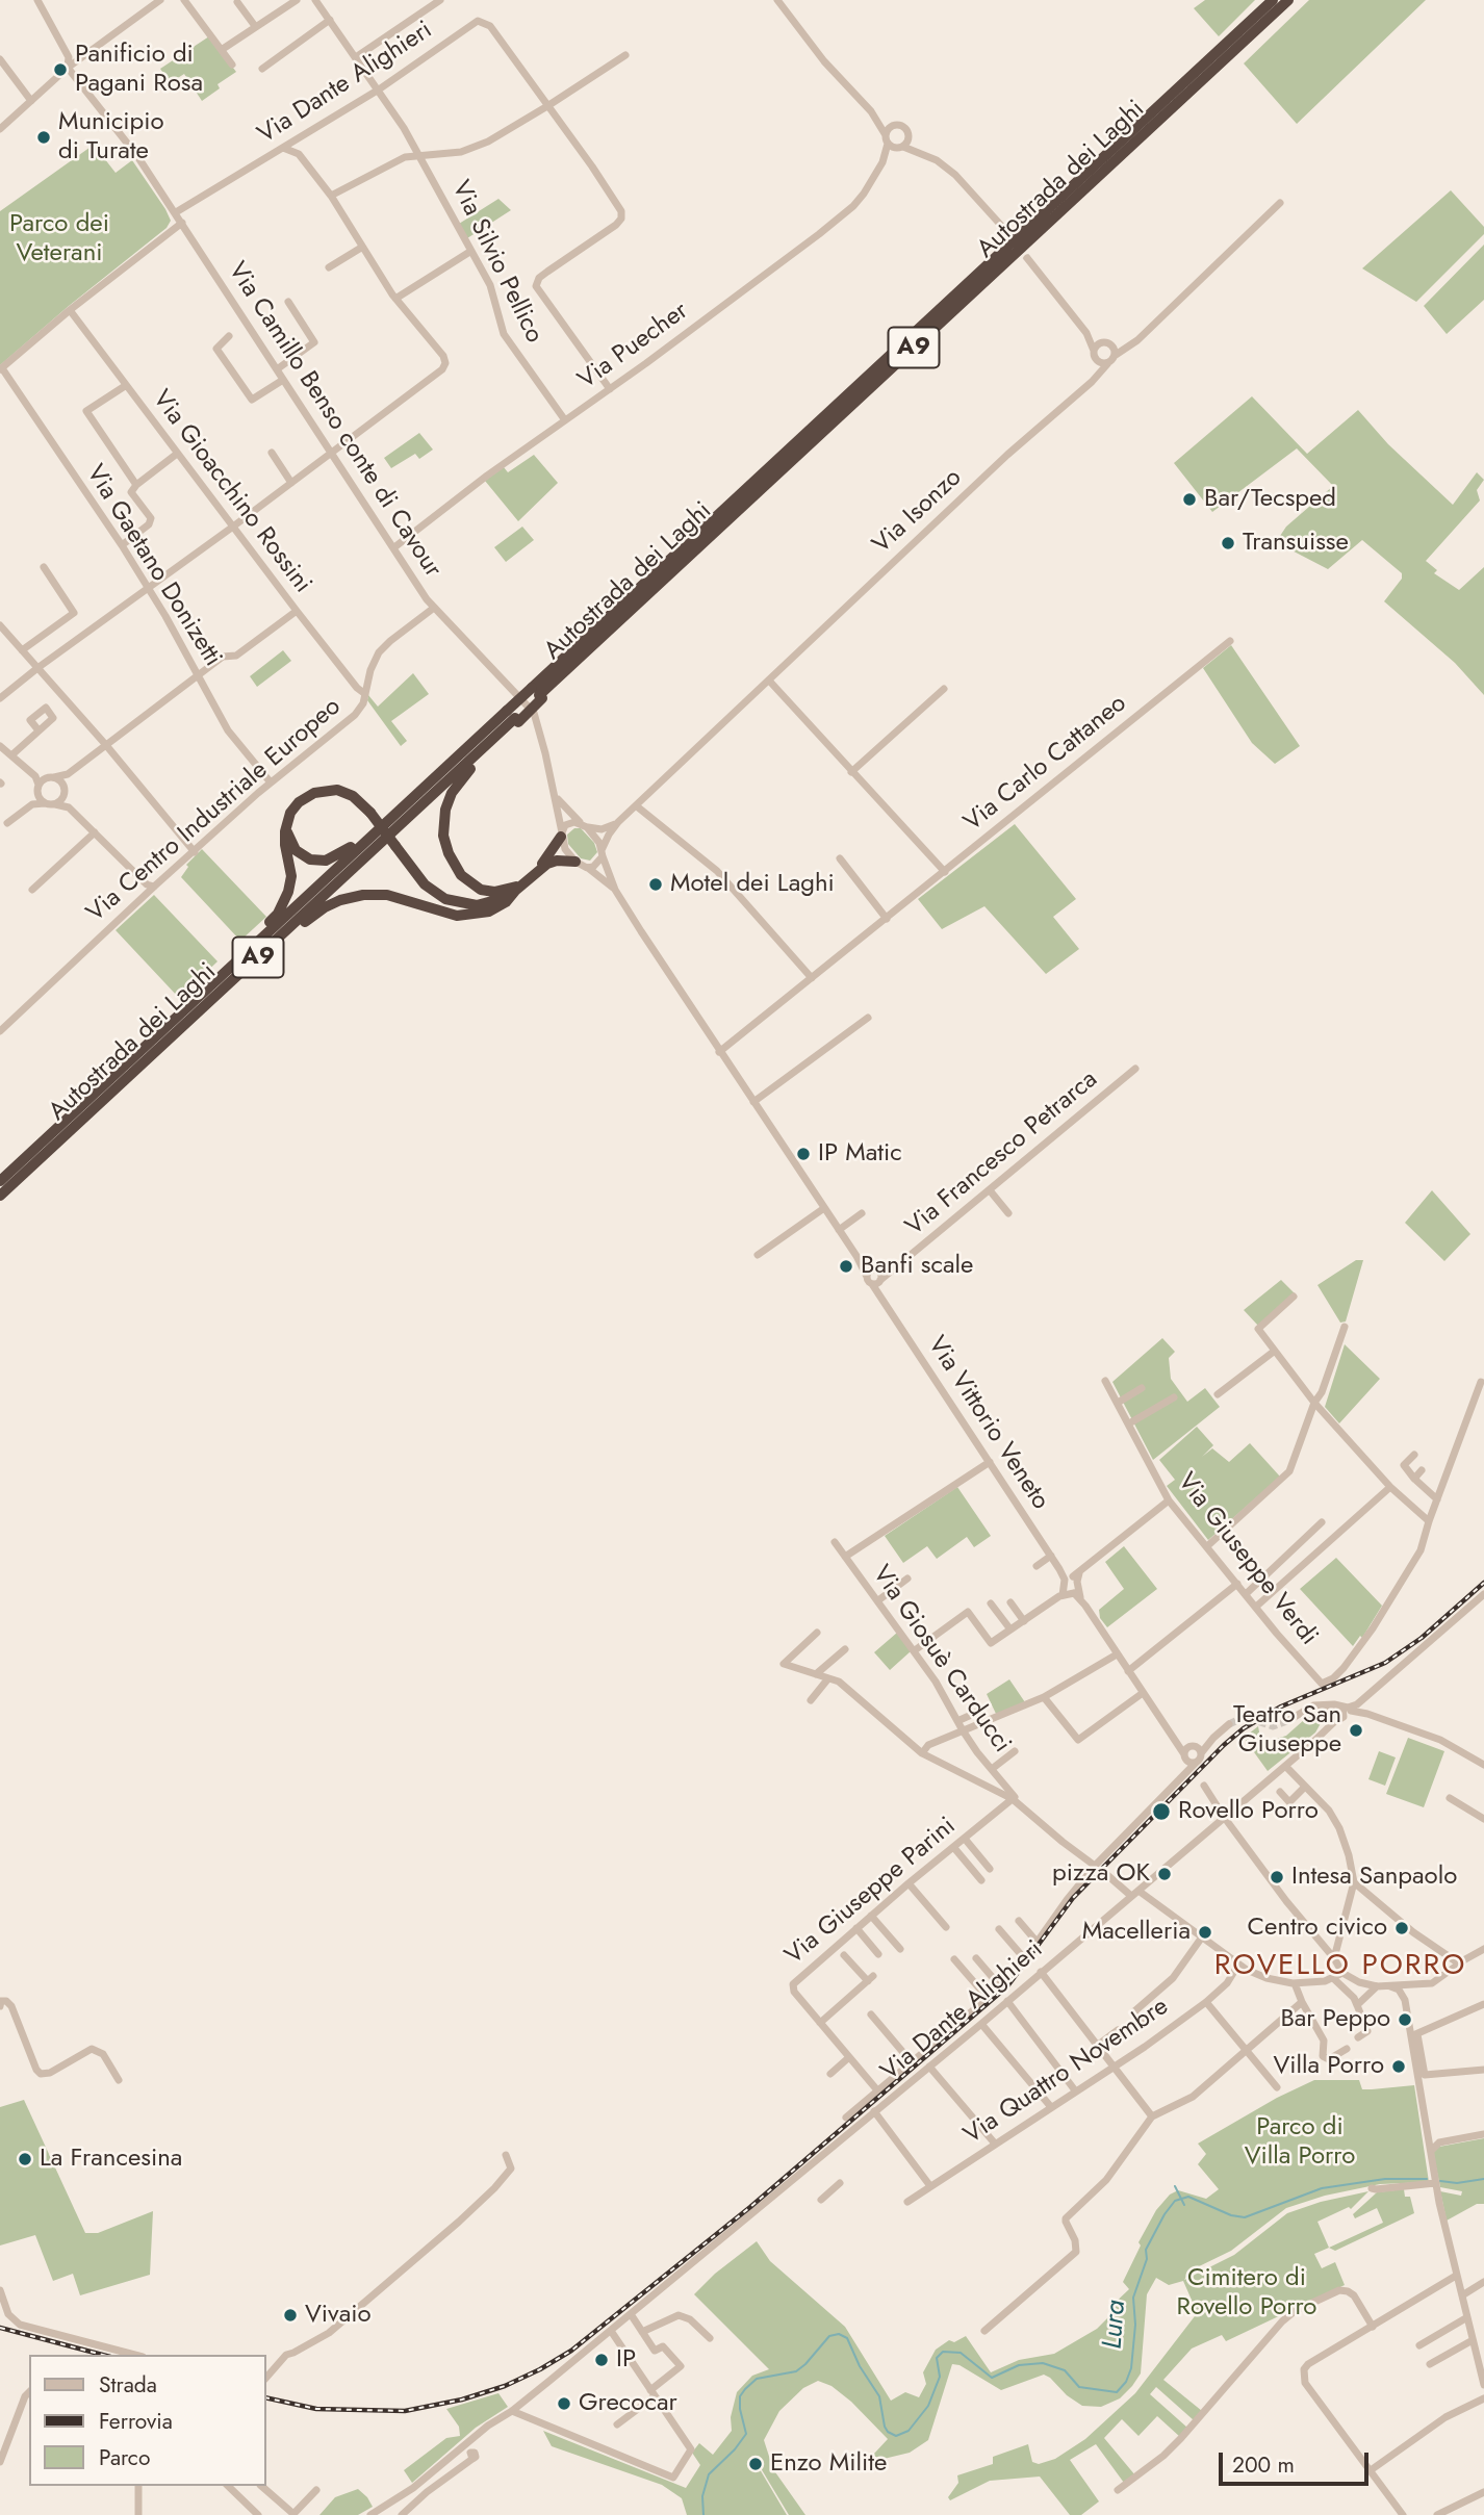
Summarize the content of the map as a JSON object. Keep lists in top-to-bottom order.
{
  "streets": {
    "highway": ["Autostrada dei Laghi", "A9"],
    "street": [
      "Via Dante Alighieri",
      "Via Silvio Pellico",
      "Via Puecher",
      "Via Camillo Benso conte di Cavour",
      "Via Gioacchino Rossini",
      "Via Isonzo",
      "Via Gaetano Donizetti",
      "Via Carlo Cattaneo",
      "Via Centro Industriale Europeo",
      "Via Francesco Petrarca",
      "Via Vittorio Veneto",
      "Via Giuseppe Verdi",
      "Via Giosuè Carducci",
      "Via Giuseppe Parini",
      "Via Quattro Novembre"
    ]
  },
  "crossings": [
    ["Via Dante Alighieri", "Via Silvio Pellico"],
    ["Via Dante Alighieri", "Via Puecher"],
    ["Via Dante Alighieri", "Via Camillo Benso conte di Cavour"],
    ["Via Silvio Pellico", "Via Puecher"],
    ["Via Puecher", "Via Camillo Benso conte di Cavour"],
    ["Via Camillo Benso conte di Cavour", "Via Isonzo"],
    ["Via Camillo Benso conte di Cavour", "Via Centro Industriale Europeo"],
    ["Via Gioacchino Rossini", "Via Centro Industriale Europeo"],
    ["Via Gaetano Donizetti", "Via Centro Industriale Europeo"],
    ["Via Francesco Petrarca", "Via Vittorio Veneto"],
    ["Via Giosuè Carducci", "Via Giuseppe Parini"]
  ],
  "districts": ["ROVELLO PORRO"],
  "water": ["Lura"],
  "parks": ["Parco dei Veterani", "Parco di Villa Porro", "Cimitero di Rovello Porro"],
  "places": [
    "Panificio di Pagani Rosa",
    "Municipio di Turate",
    "Bar/Tecsped",
    "Transuisse",
    "Motel dei Laghi",
    "IP Matic",
    "Banfi scale",
    "Teatro San Giuseppe",
    "Rovello Porro",
    "pizza OK",
    "Intesa Sanpaolo",
    "Centro civico",
    "Macelleria",
    "Bar Peppo",
    "Villa Porro",
    "La Francesina",
    "Vivaio",
    "IP",
    "Grecocar",
    "Enzo Milite"
  ],
  "legend": ["Strada", "Ferrovia", "Parco"],
  "scale_bar": "200 m"
}
